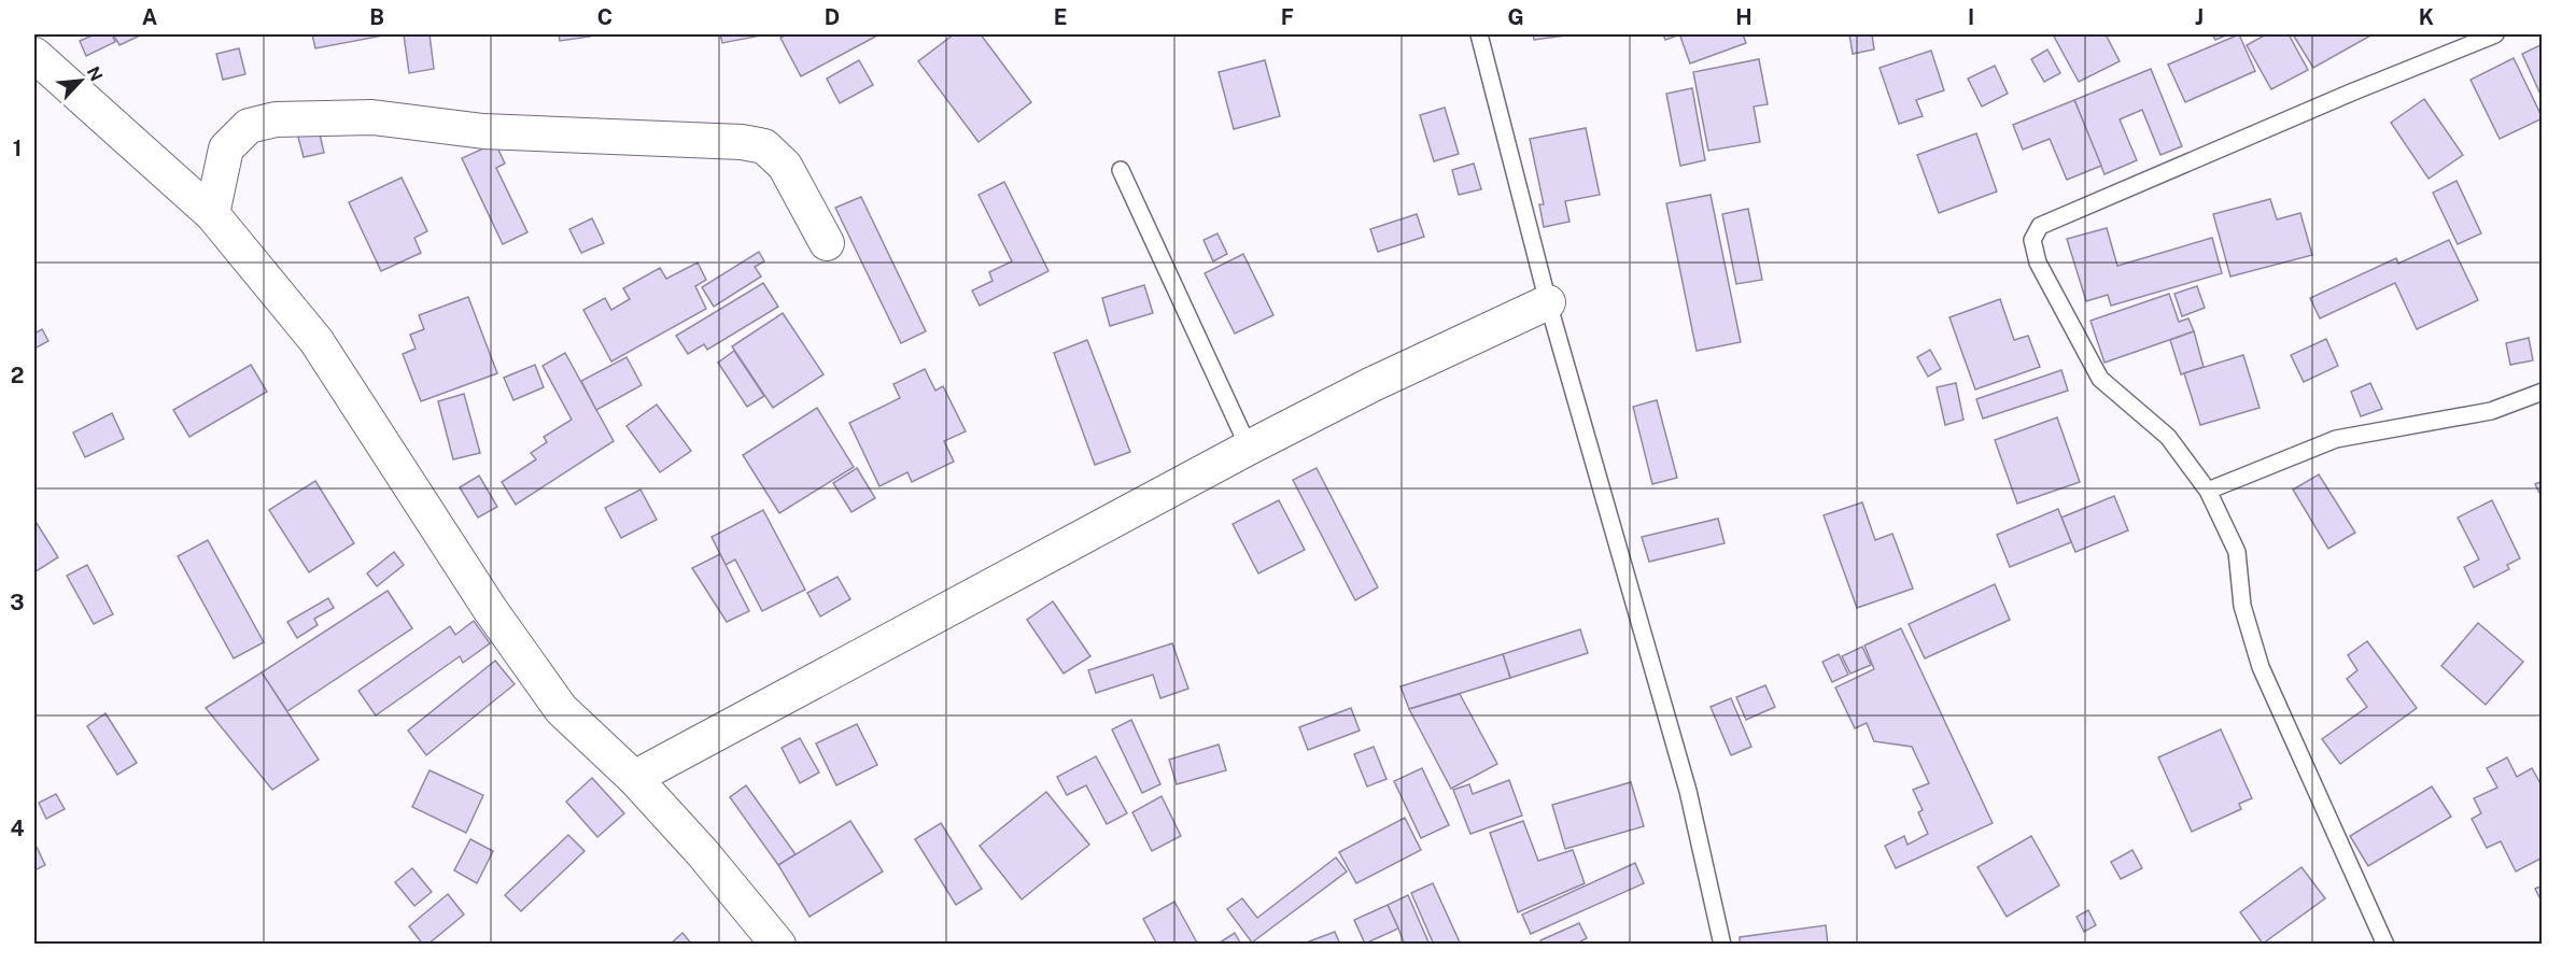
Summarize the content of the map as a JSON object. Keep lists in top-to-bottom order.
{
  "north": "top right",
  "grid": {
    "columns": [
      "A",
      "B",
      "C",
      "D",
      "E",
      "F",
      "G",
      "H",
      "I",
      "J",
      "K"
    ],
    "rows": [
      "1",
      "2",
      "3",
      "4"
    ]
  }
}
